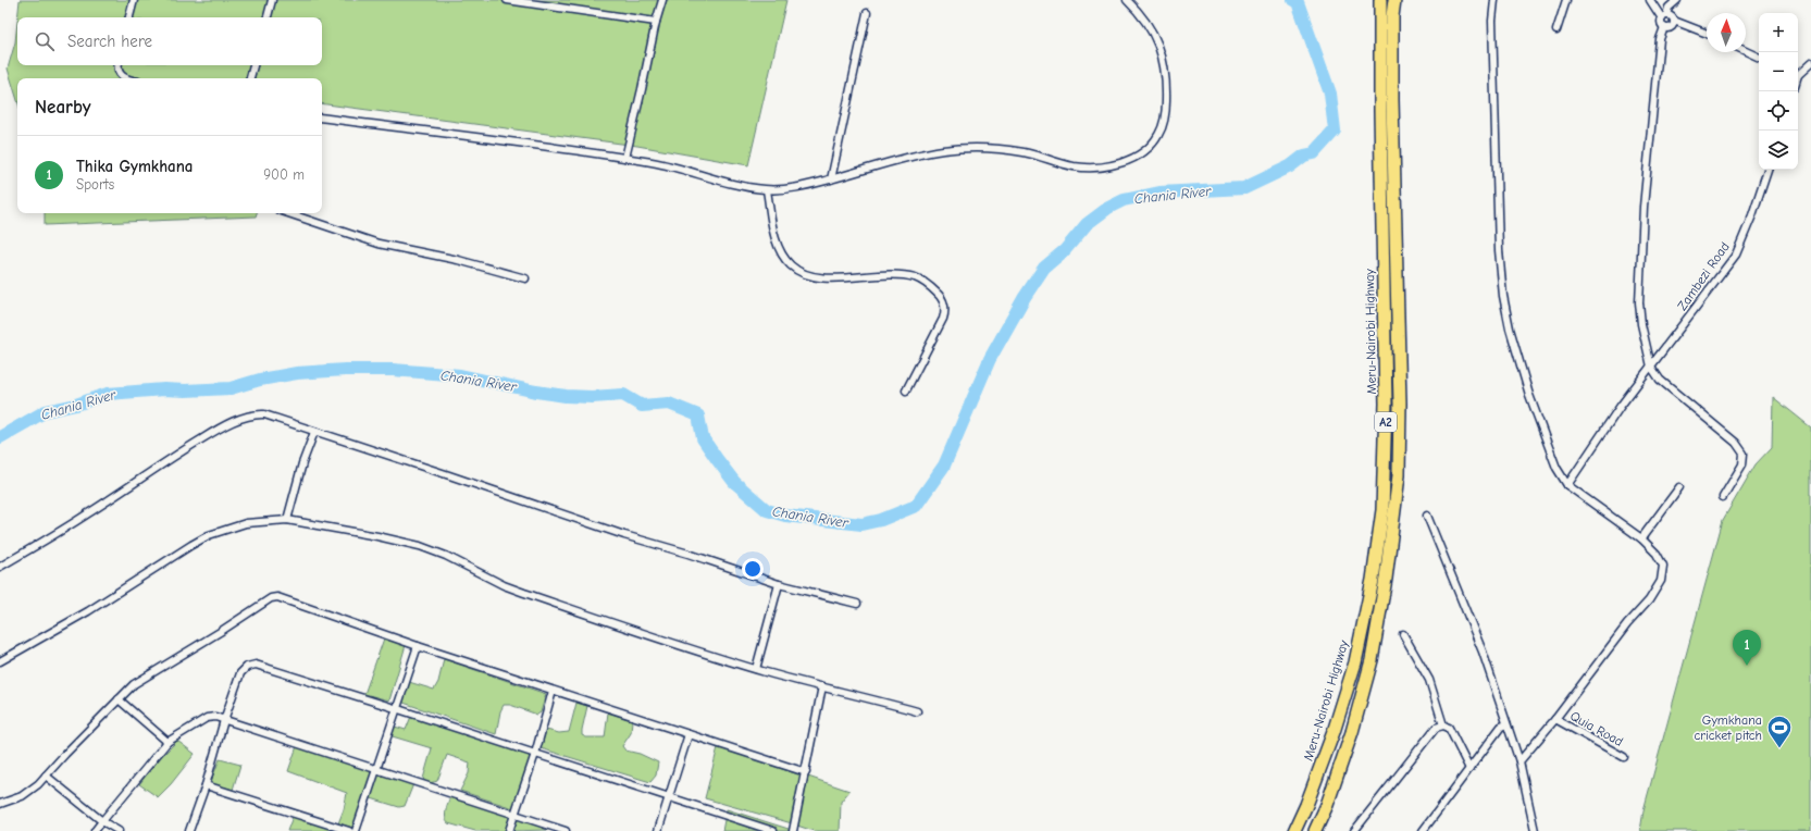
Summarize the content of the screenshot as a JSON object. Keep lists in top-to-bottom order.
{
  "streets": {
    "highway": ["Meru-Nairobi Highway", "A2"],
    "street": ["Zambezi Road", "Quia Road"]
  },
  "water": ["Chania River"],
  "places": {
    "sports": ["Gymkhana cricket pitch"]
  },
  "north": "top",
  "page": {
    "map_buttons": ["+", "−"],
    "search": "Search here",
    "heading": "Nearby",
    "list": [
      {
        "mark": "1",
        "name": "Thika Gymkhana",
        "note": "Sports",
        "value": "900 m"
      }
    ],
    "pins": "1"
  }
}
